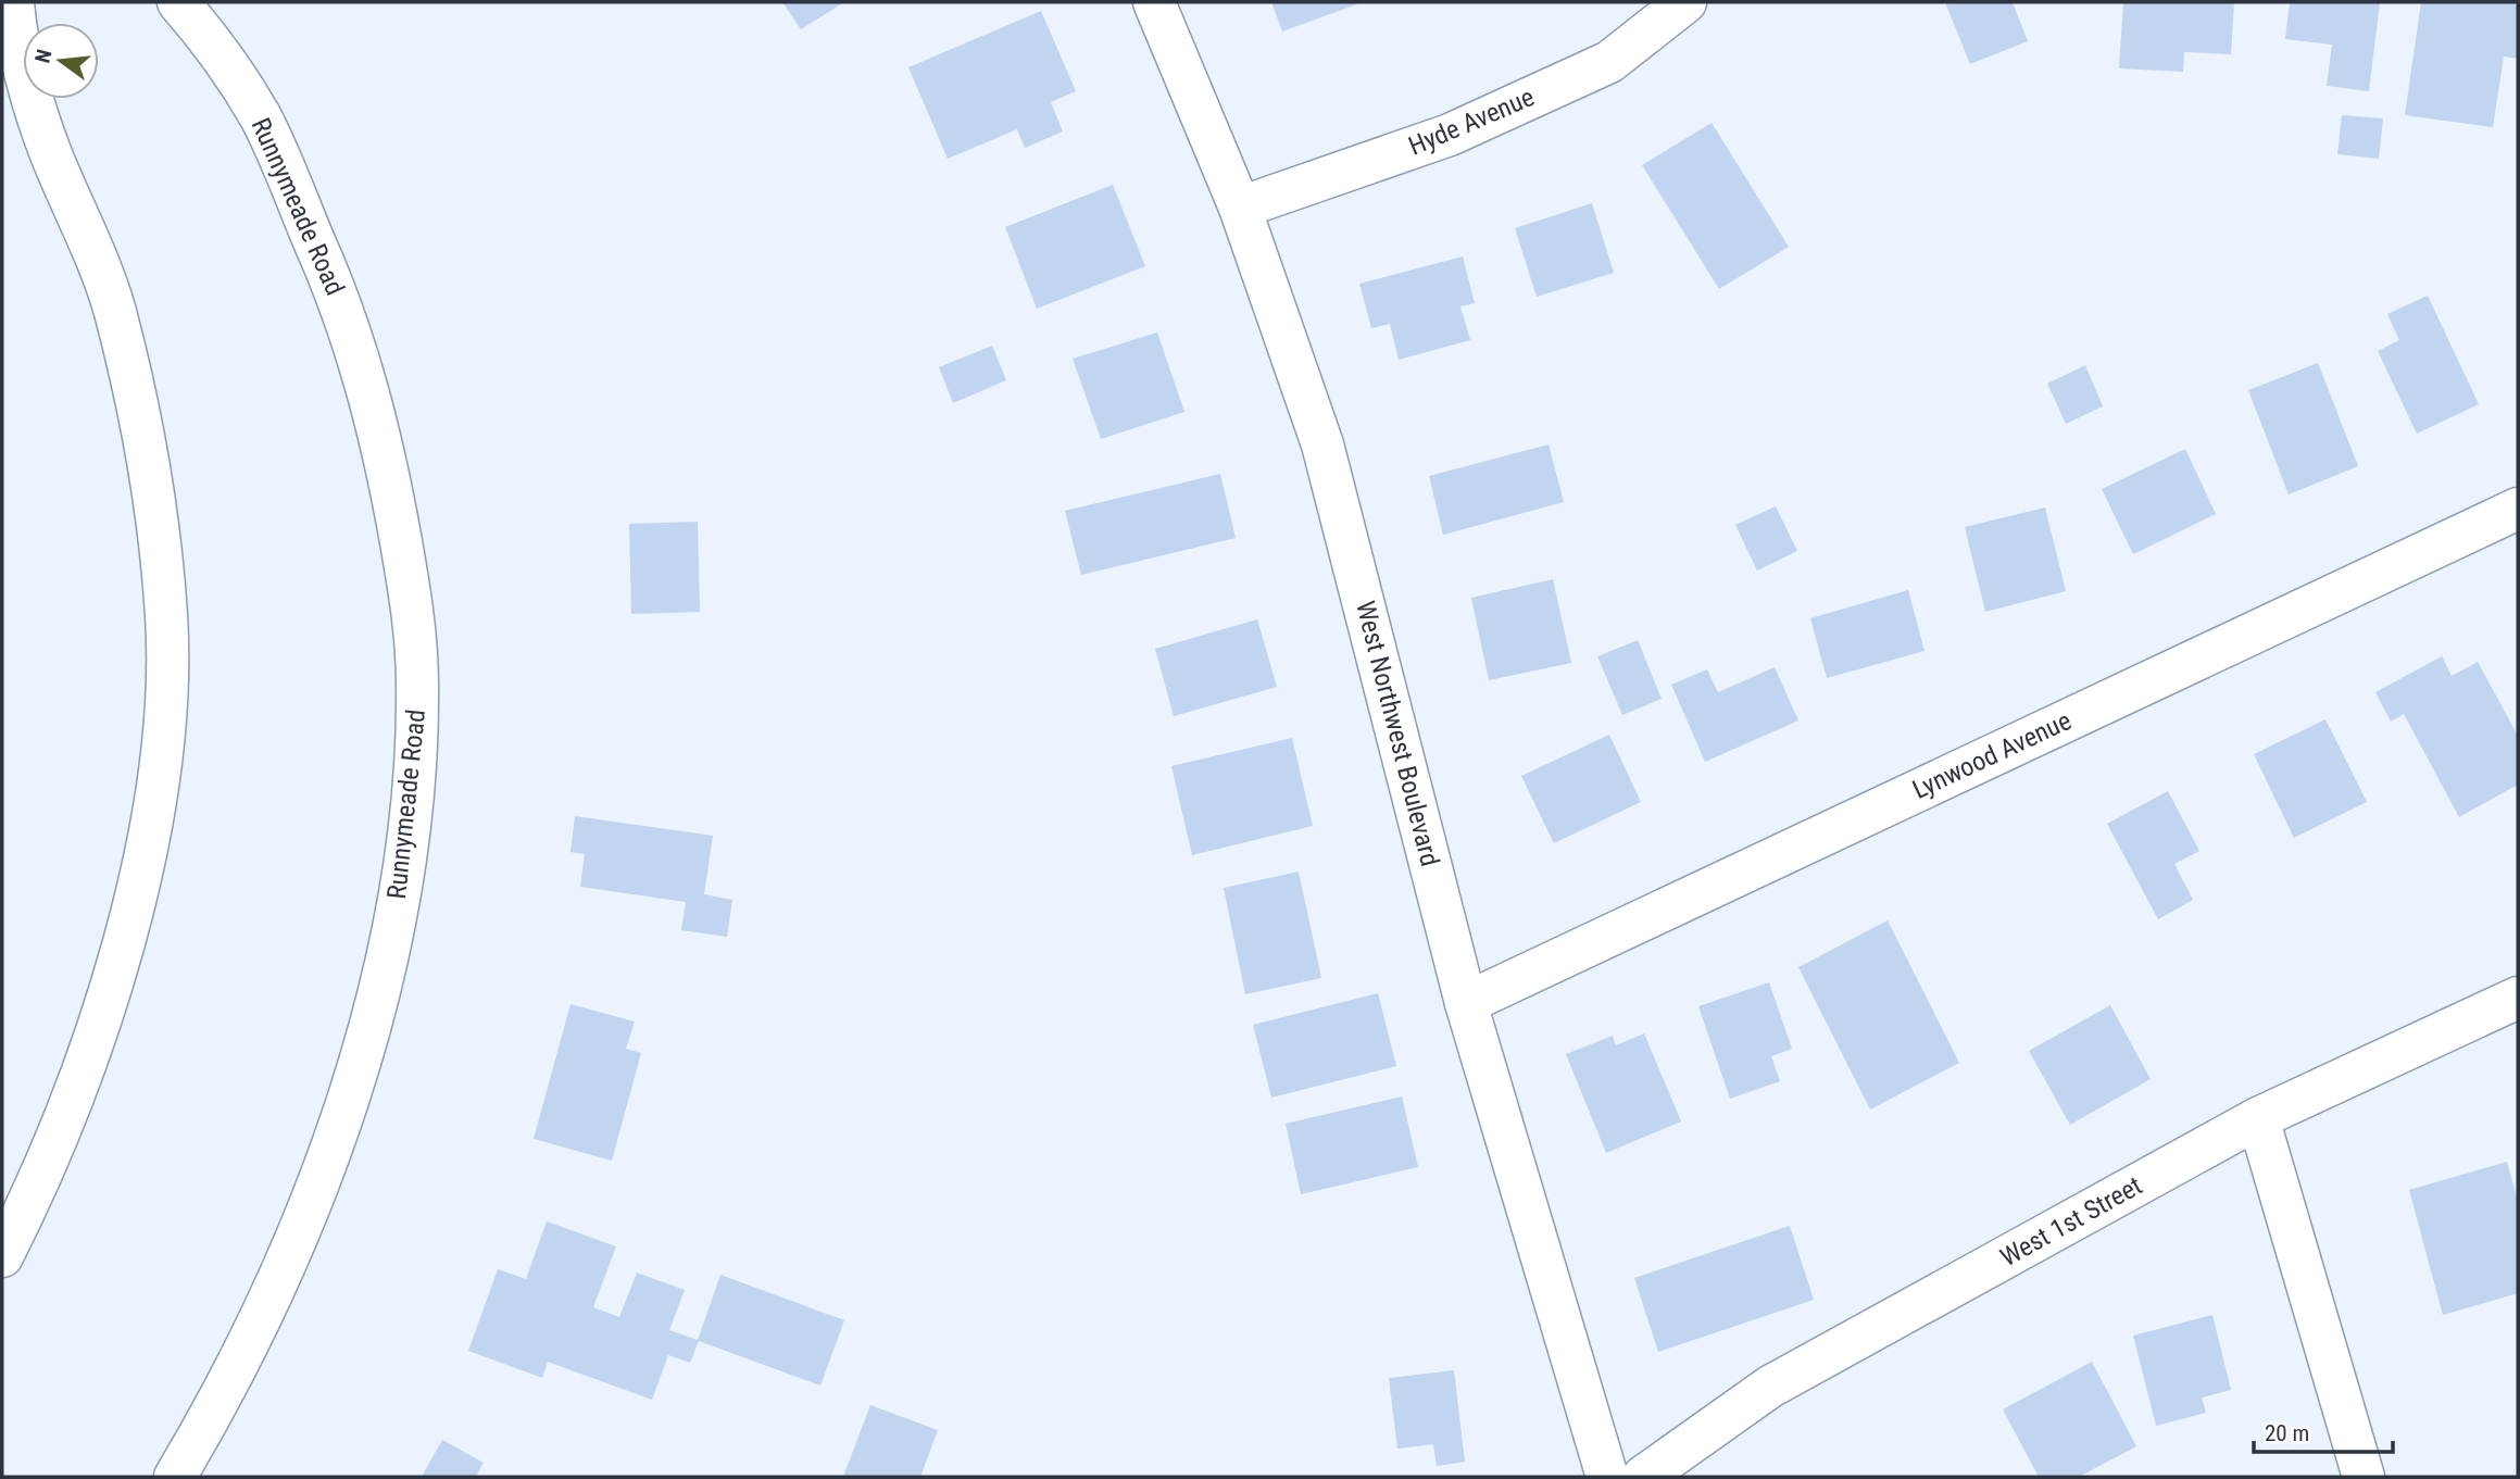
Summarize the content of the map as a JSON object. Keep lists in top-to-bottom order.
{
  "streets": {
    "street": [
      "Hyde Avenue",
      "Runnymeade Road",
      "West Northwest Boulevard",
      "Lynwood Avenue",
      "West 1st Street"
    ]
  },
  "crossings": [
    ["Hyde Avenue", "West Northwest Boulevard"],
    ["West Northwest Boulevard", "Lynwood Avenue"]
  ],
  "scale_bar": "20 m",
  "north": "left"
}
